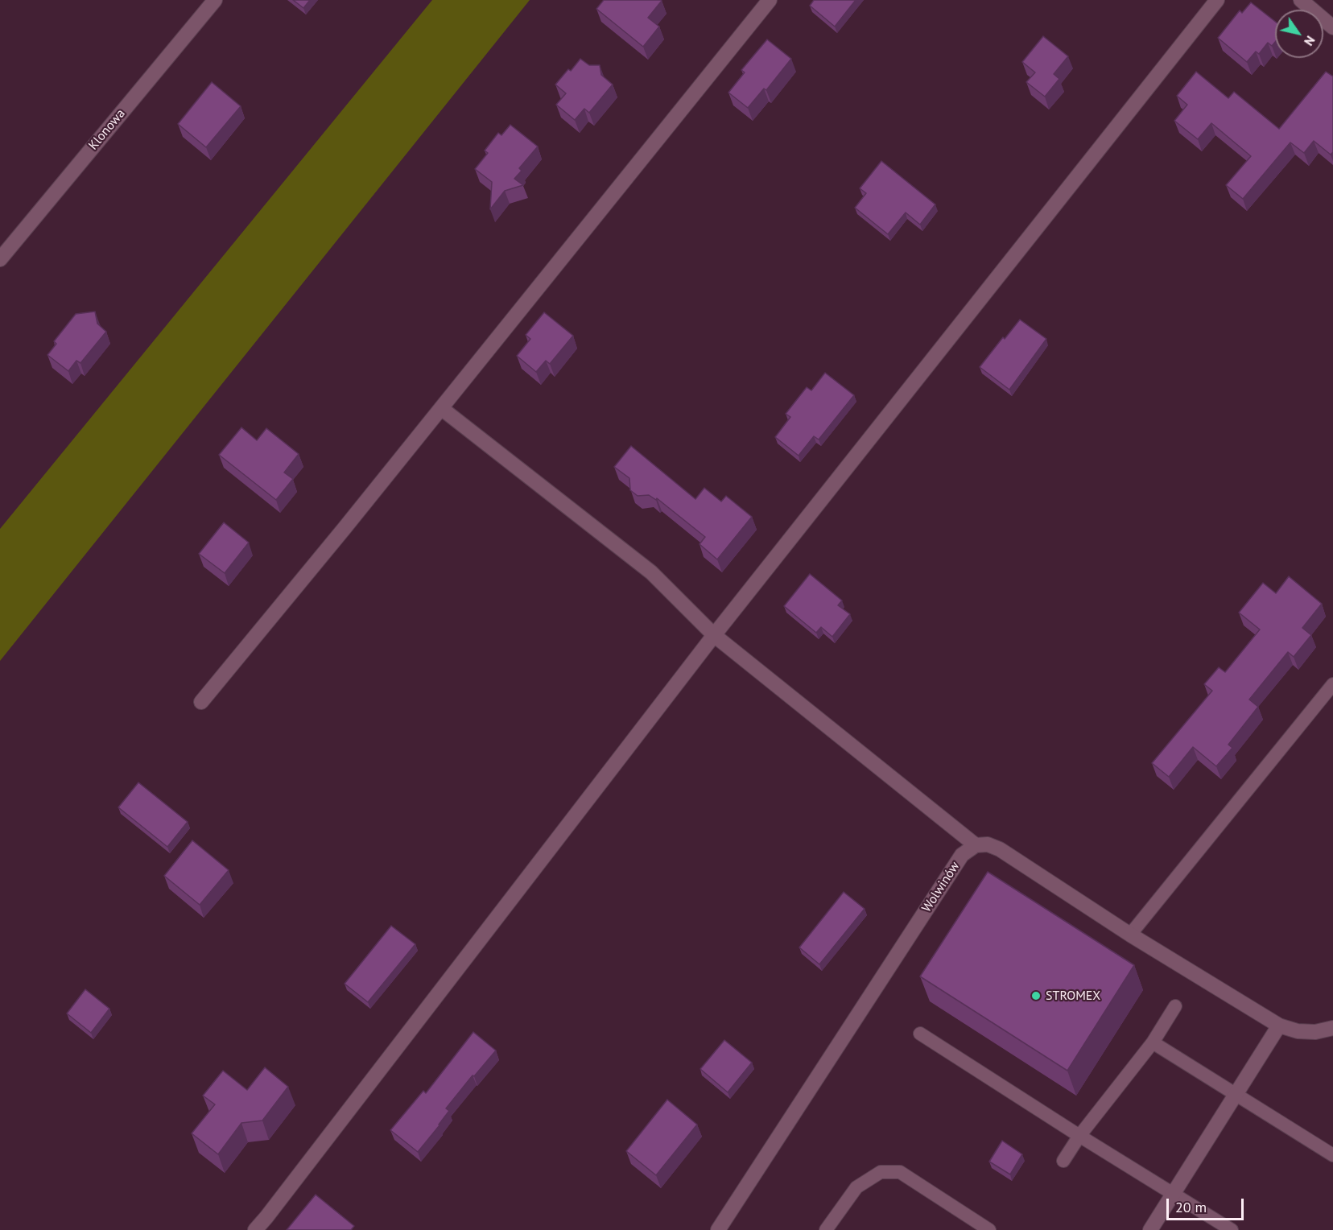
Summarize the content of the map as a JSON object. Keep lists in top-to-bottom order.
{
  "streets": {
    "street": ["Klonowa", "Wolwinów"]
  },
  "places": ["STROMEX"],
  "scale_bar": "20 m",
  "north": "bottom right"
}
